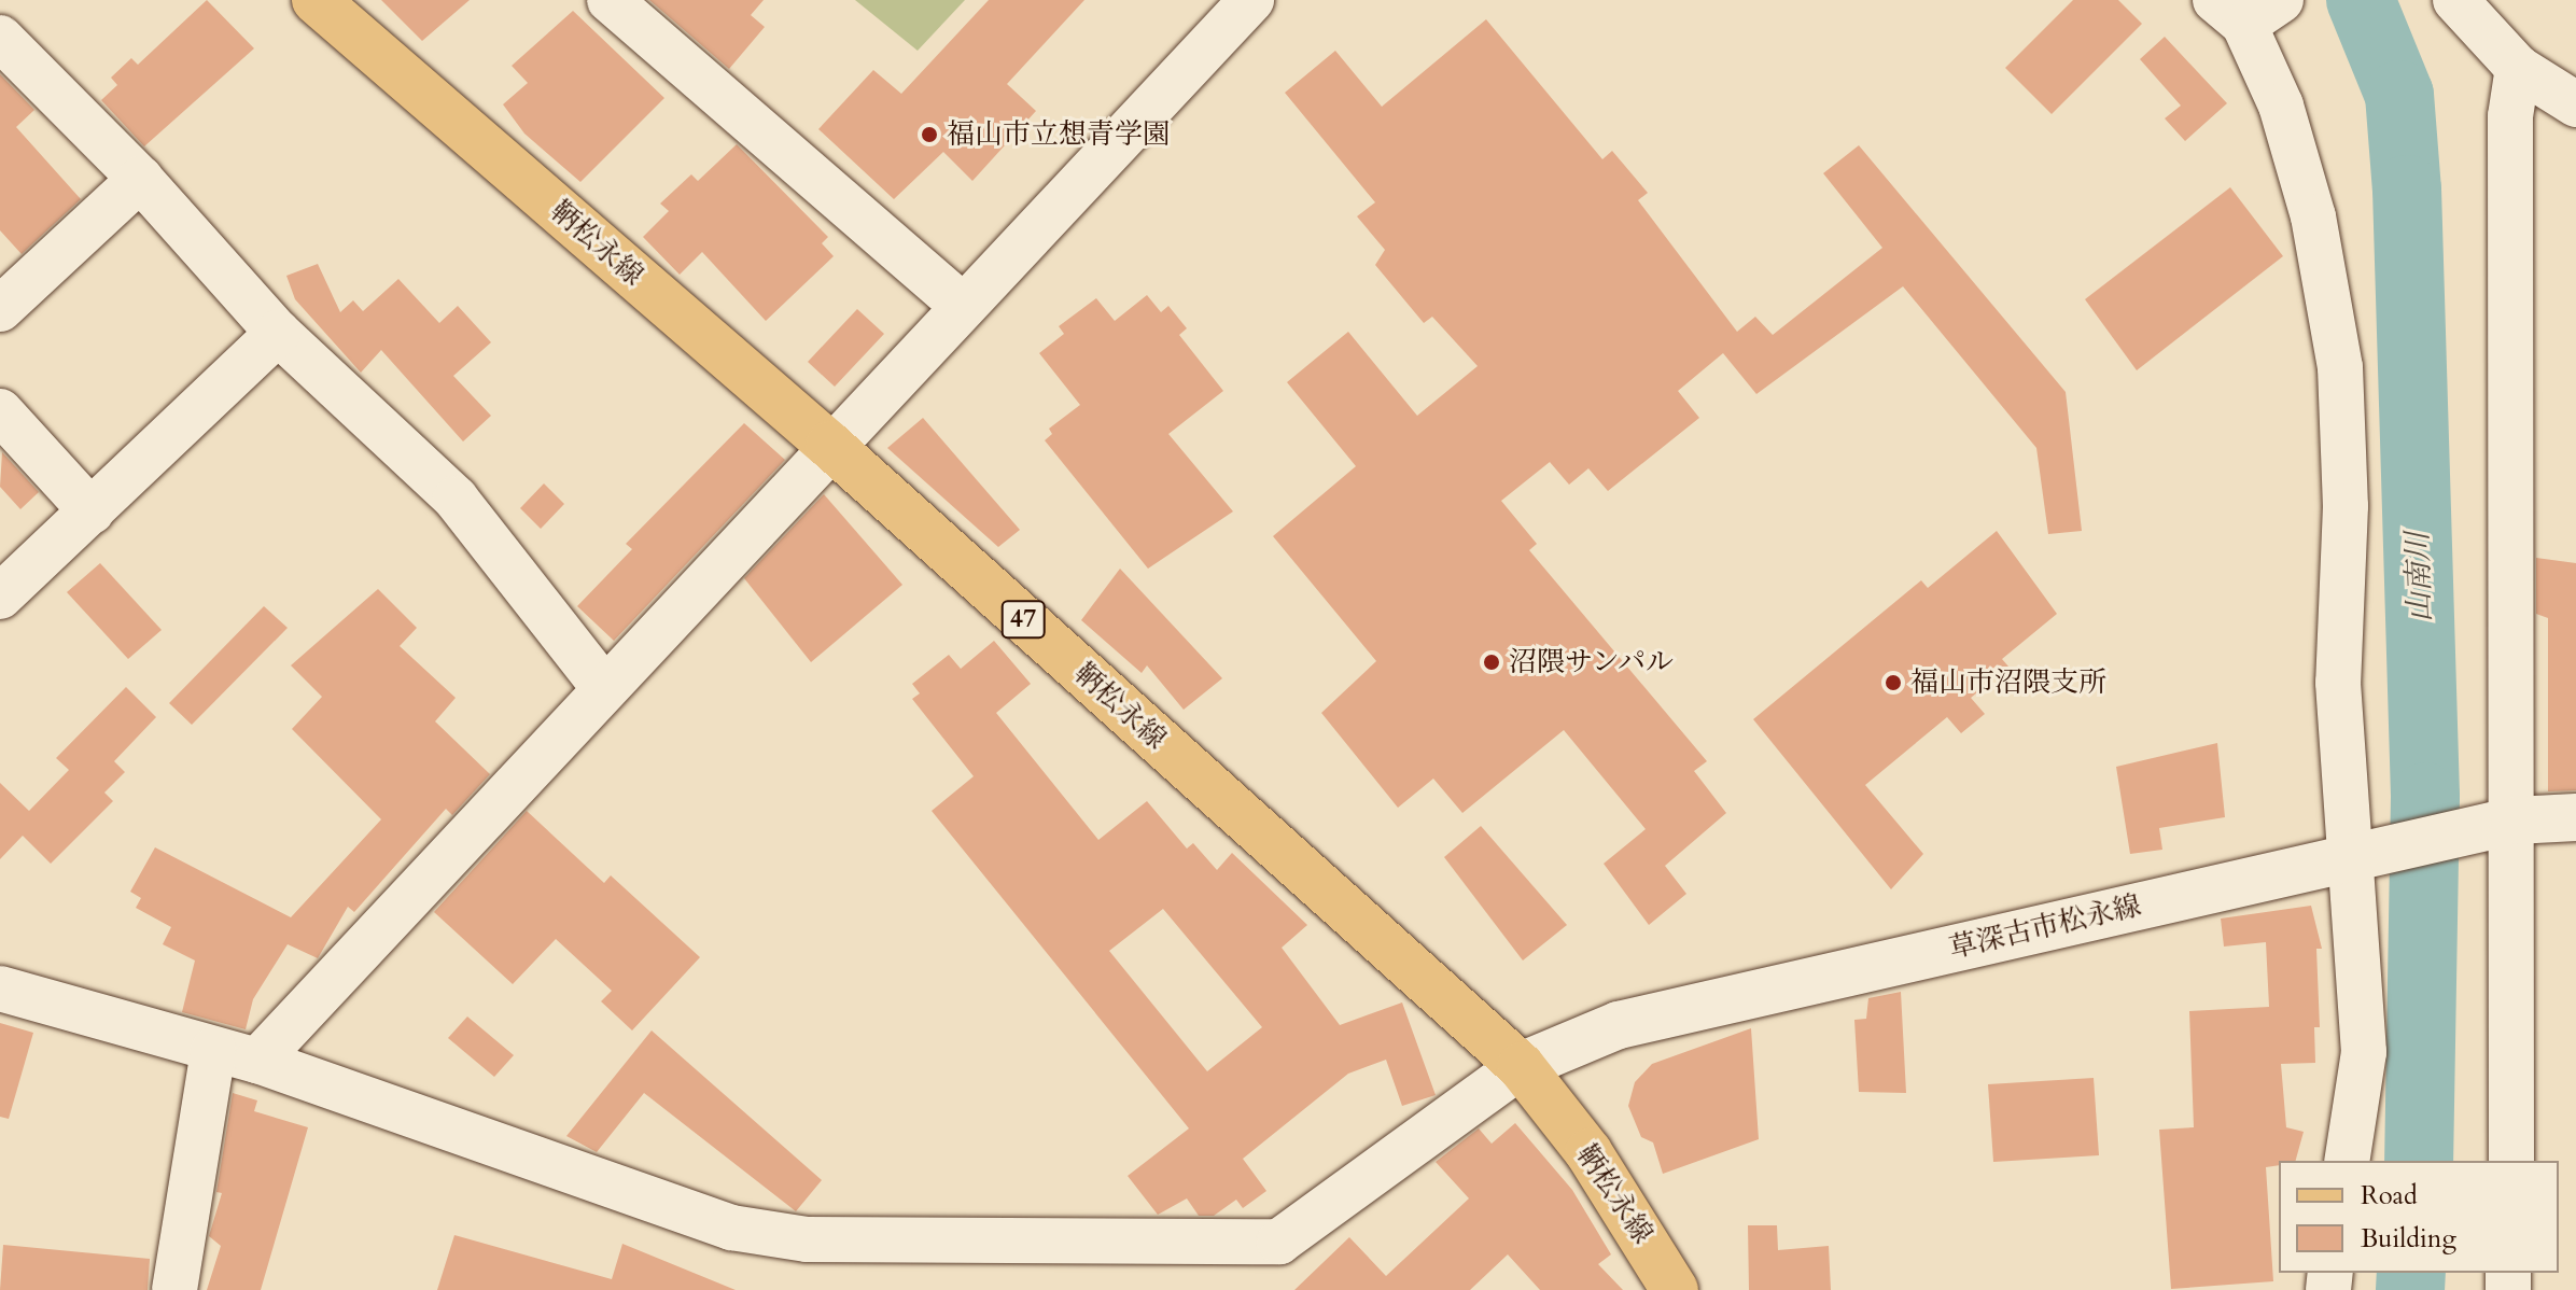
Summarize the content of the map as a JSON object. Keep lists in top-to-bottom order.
{
  "streets": {
    "main road": ["鞆松永線", "47", "草深古市松永線"]
  },
  "crossings": [
    ["鞆松永線", "草深古市松永線"]
  ],
  "water": ["山南川"],
  "places": ["福山市立想青学園", "沼隈サンパル", "福山市沼隈支所"],
  "legend": ["Road", "Building"]
}
